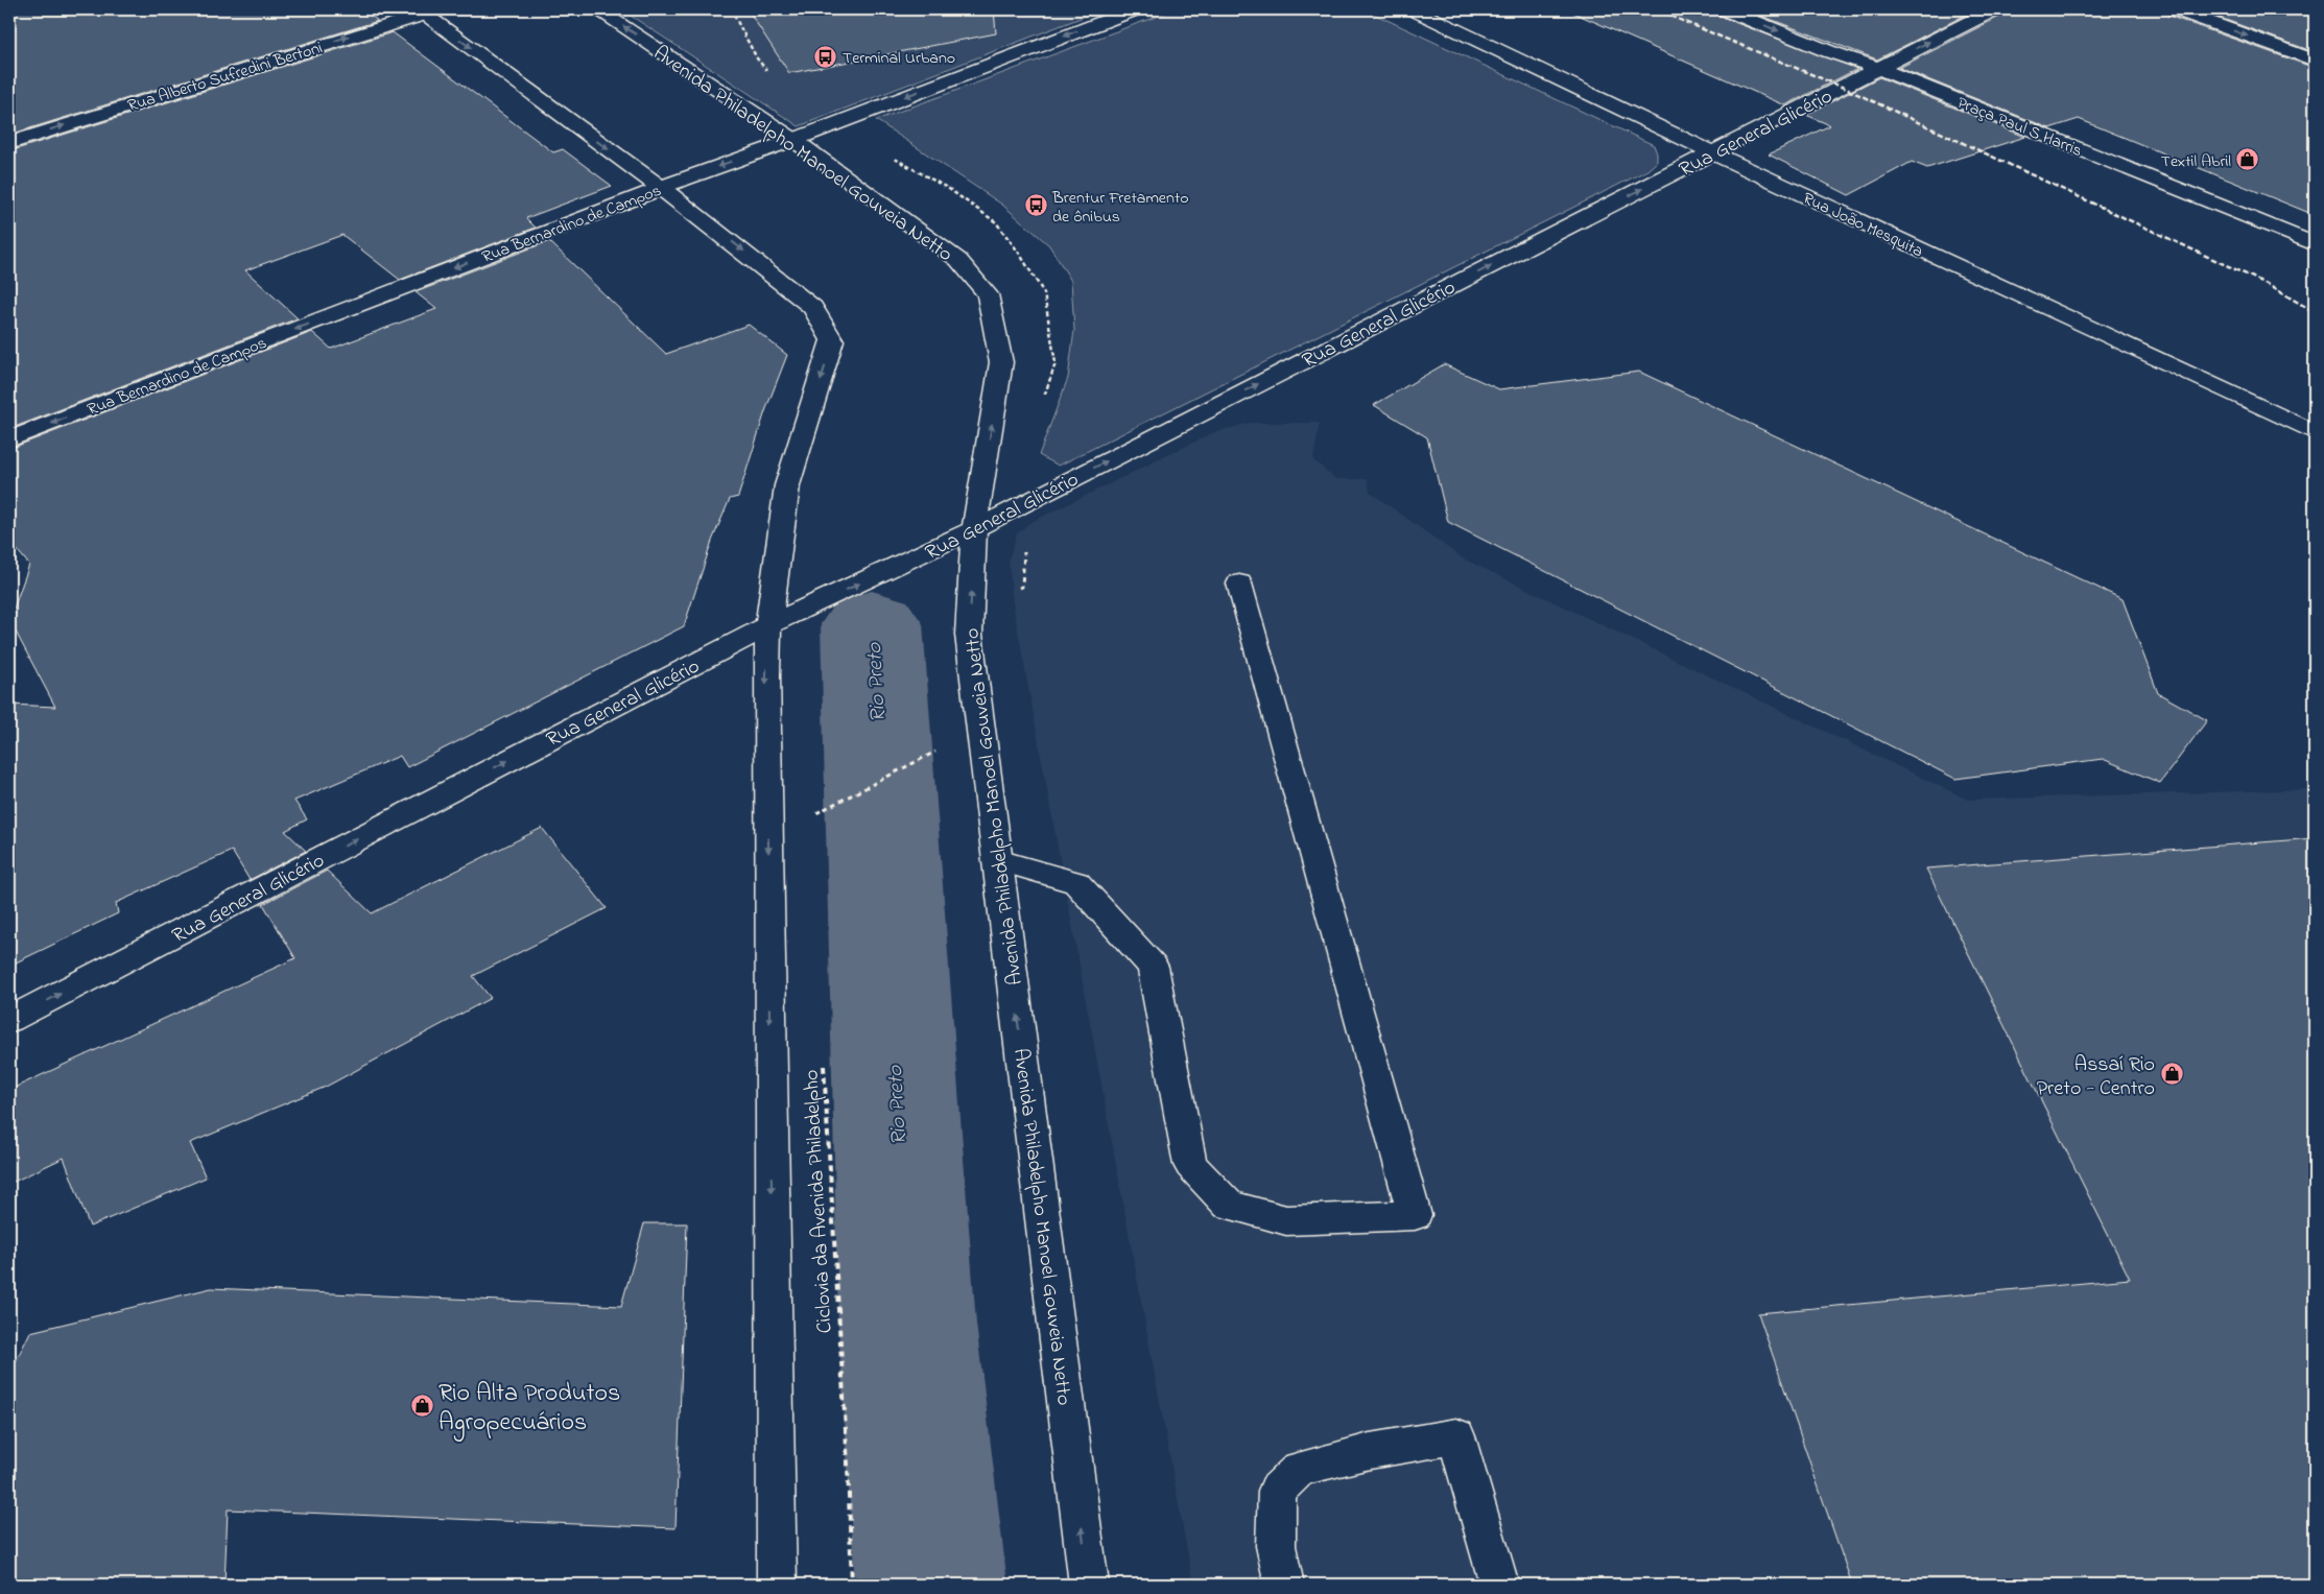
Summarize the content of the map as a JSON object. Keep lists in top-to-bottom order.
{
  "streets": {
    "main road": [
      "Rua Alberto Sufredini Bertoni",
      "Praça Paul S Harris",
      "Rua General Glicério",
      "Avenida Philadelpho Manoel Gouveia Netto",
      "Rua Bernardino de Campos",
      "Rua João Mesquita"
    ],
    "path": ["Ciclovia da Avenida Philadelpho"]
  },
  "crossings": [
    ["Praça Paul S Harris", "Rua General Glicério"],
    ["Rua General Glicério", "Avenida Philadelpho Manoel Gouveia Netto"],
    ["Rua General Glicério", "Rua João Mesquita"],
    ["Avenida Philadelpho Manoel Gouveia Netto", "Rua Bernardino de Campos"]
  ],
  "one_way": [
    "Rua Alberto Sufredini Bertoni",
    "Rua General Glicério",
    "Avenida Philadelpho Manoel Gouveia Netto",
    "Rua Bernardino de Campos"
  ],
  "water": ["Rio Preto"],
  "places": {
    "bus stop": ["Terminal Urbano", "Brentur Fretamento de ônibus"],
    "shop": ["Textil Abril", "Assaí Rio Preto - Centro", "Rio Alta Produtos Agropecuários"]
  }
}
